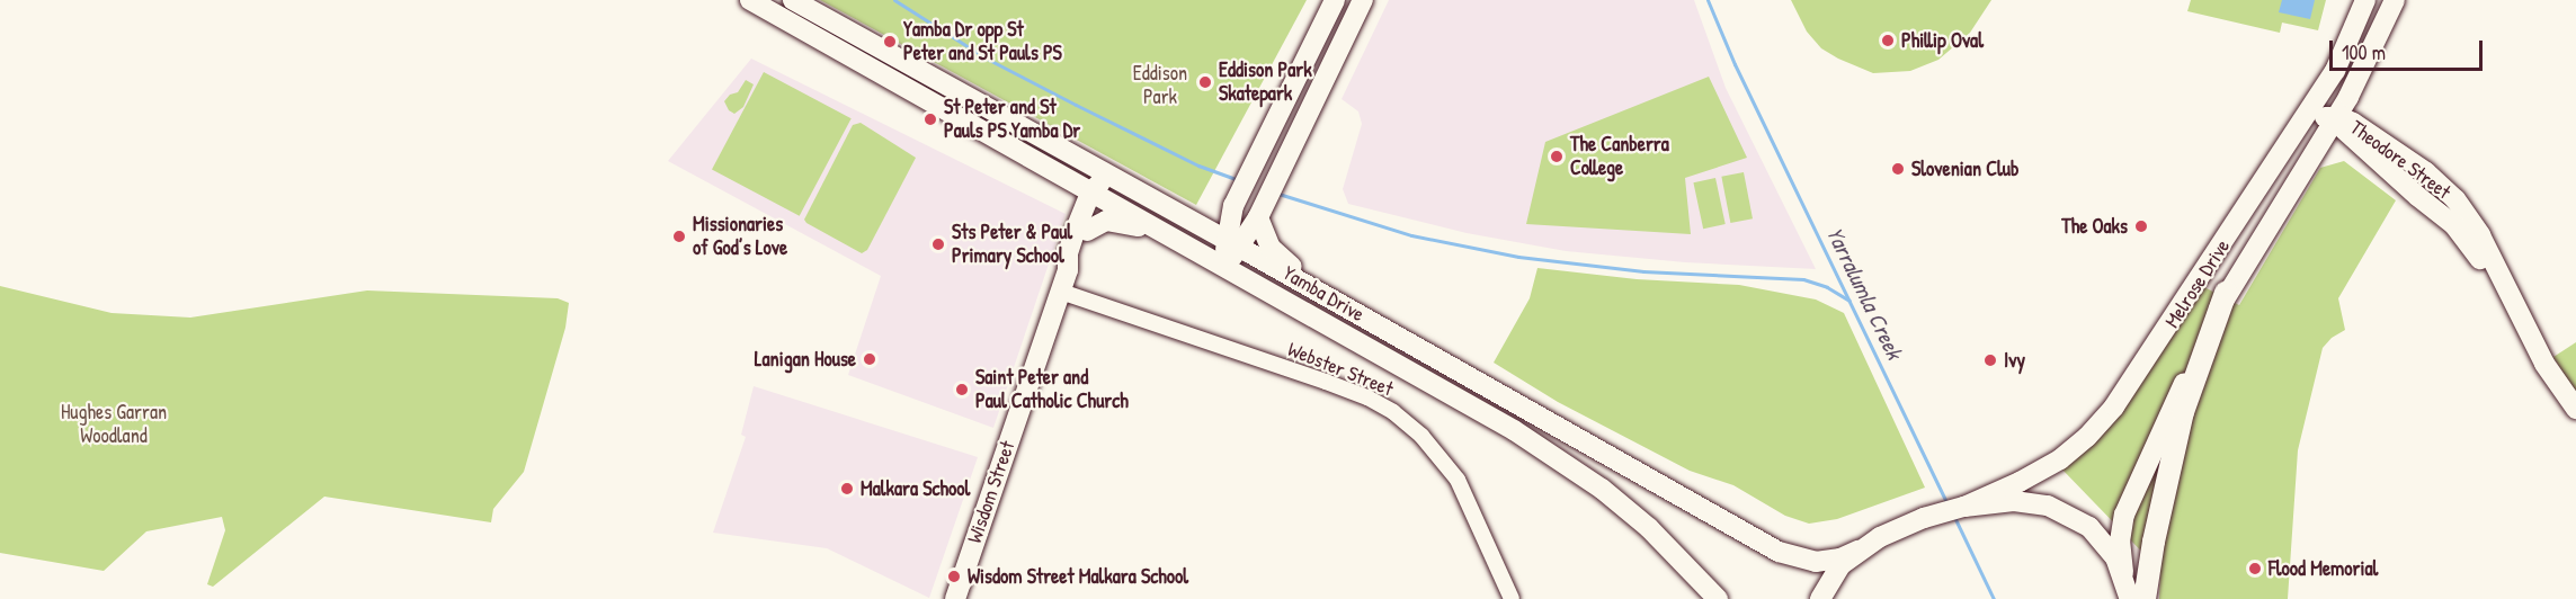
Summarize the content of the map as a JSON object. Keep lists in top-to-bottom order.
{
  "streets": {
    "main road": [
      "Theodore Street",
      "Melrose Drive",
      "Yamba Drive",
      "Wisdom Street"
    ],
    "street": ["Webster Street"]
  },
  "crossings": [
    ["Theodore Street", "Melrose Drive"],
    ["Yamba Drive", "Wisdom Street"],
    ["Webster Street", "Wisdom Street"]
  ],
  "water": ["Yarralumla Creek"],
  "parks": ["Eddison Park", "Hughes Garran Woodland"],
  "places": [
    "Phillip Oval",
    "Yamba Dr opp St Peter and St Pauls PS",
    "Eddison Park Skatepark",
    "St Peter and St Pauls PS Yamba Dr",
    "The Canberra College",
    "Slovenian Club",
    "The Oaks",
    "Missionaries of God’s Love",
    "Sts Peter & Paul Primary School",
    "Lanigan House",
    "Ivy",
    "Saint Peter and Paul Catholic Church",
    "Malkara School",
    "Flood Memorial",
    "Wisdom Street Malkara School"
  ],
  "scale_bar": "100 m"
}
